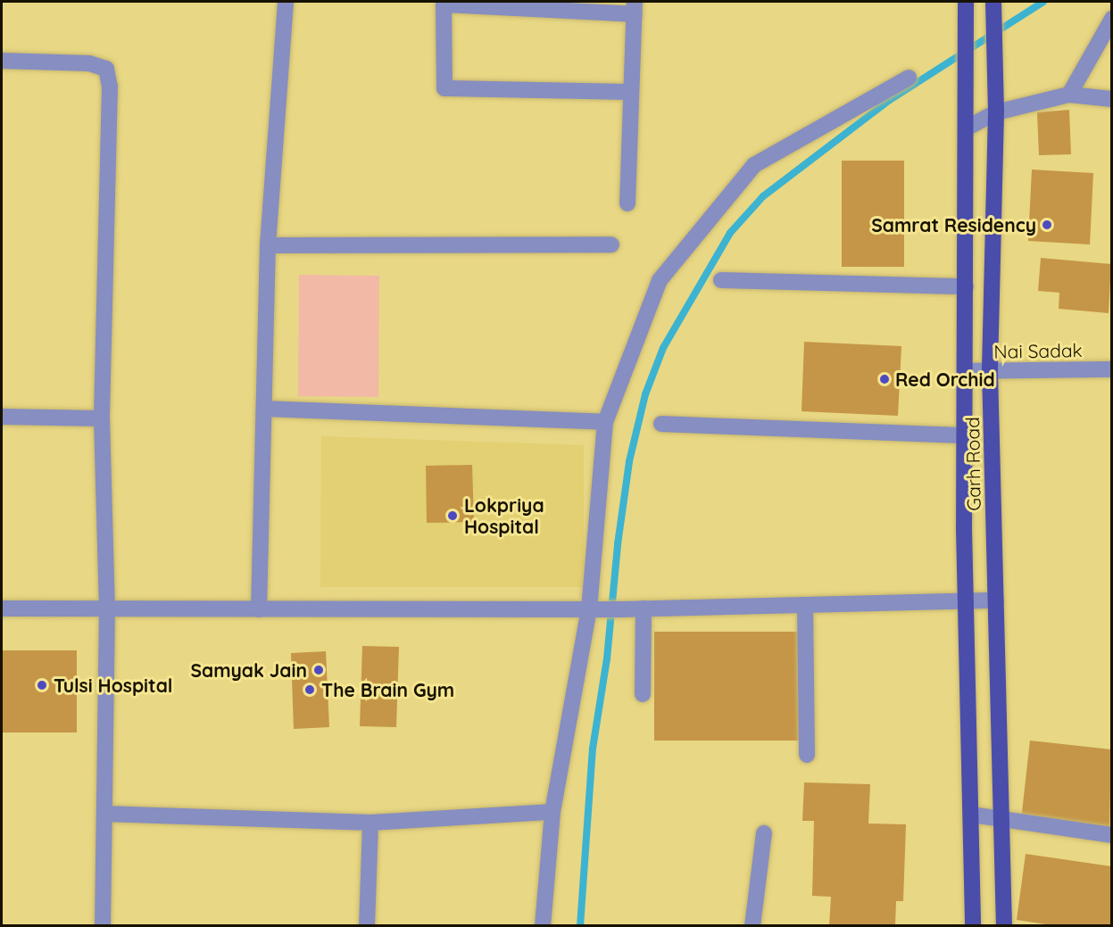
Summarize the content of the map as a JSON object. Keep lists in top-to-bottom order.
{
  "streets": {
    "main road": ["Garh Road"],
    "street": ["Nai Sadak"]
  },
  "crossings": [
    ["Nai Sadak", "Garh Road"]
  ],
  "places": [
    "Samrat Residency",
    "Red Orchid",
    "Lokpriya Hospital",
    "Samyak Jain",
    "Tulsi Hospital",
    "The Brain Gym"
  ]
}
